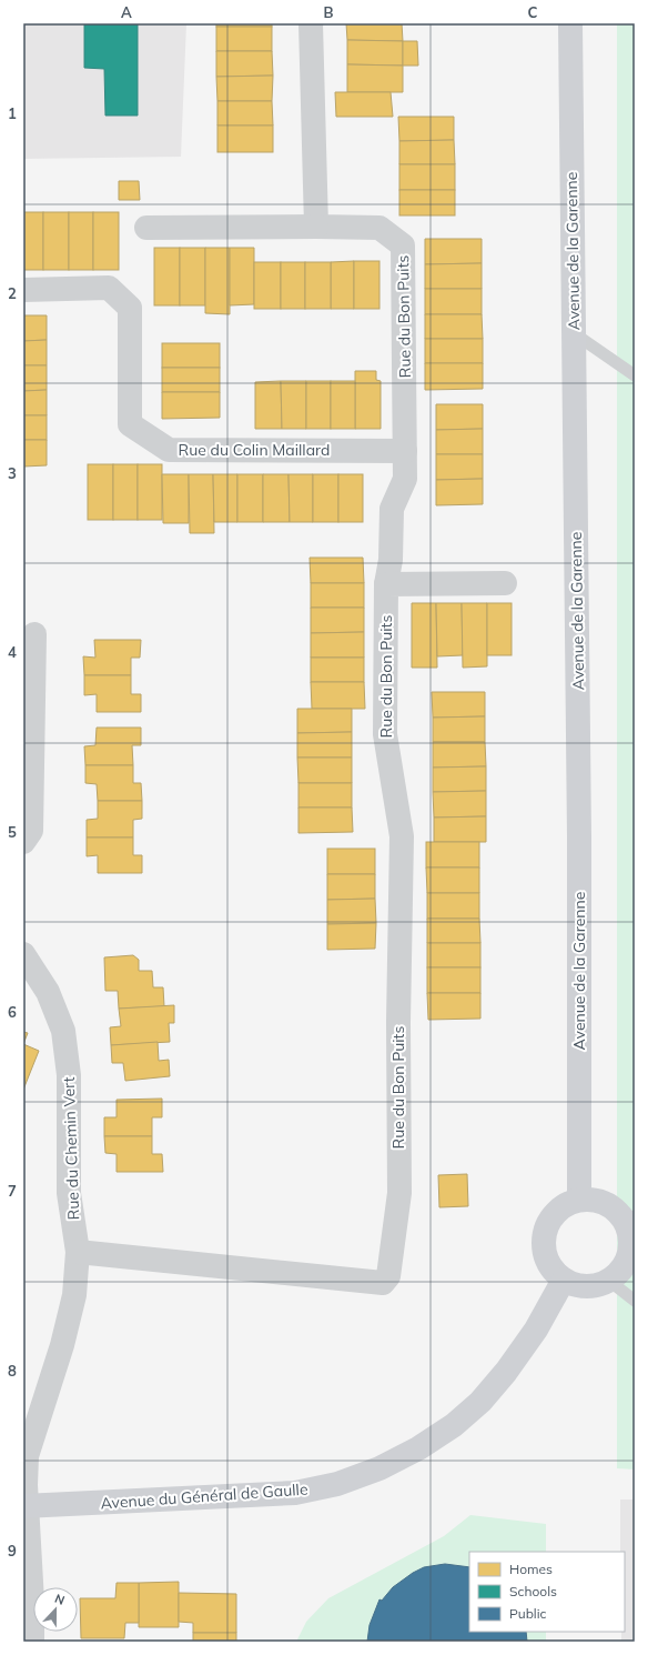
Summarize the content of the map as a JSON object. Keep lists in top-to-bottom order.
{
  "streets": {
    "street": [
      "Avenue de la Garenne",
      "Rue du Bon Puits",
      "Rue du Colin Maillard",
      "Rue du Chemin Vert",
      "Avenue du Général de Gaulle"
    ]
  },
  "crossings": [
    ["Avenue de la Garenne", "Avenue du Général de Gaulle"],
    ["Rue du Bon Puits", "Rue du Colin Maillard"],
    ["Rue du Bon Puits", "Rue du Chemin Vert"],
    ["Rue du Chemin Vert", "Avenue du Général de Gaulle"]
  ],
  "legend": ["Homes", "Schools", "Public"],
  "north": "top",
  "grid": {
    "columns": ["A", "B", "C"],
    "rows": [
      "1",
      "2",
      "3",
      "4",
      "5",
      "6",
      "7",
      "8",
      "9"
    ]
  }
}
